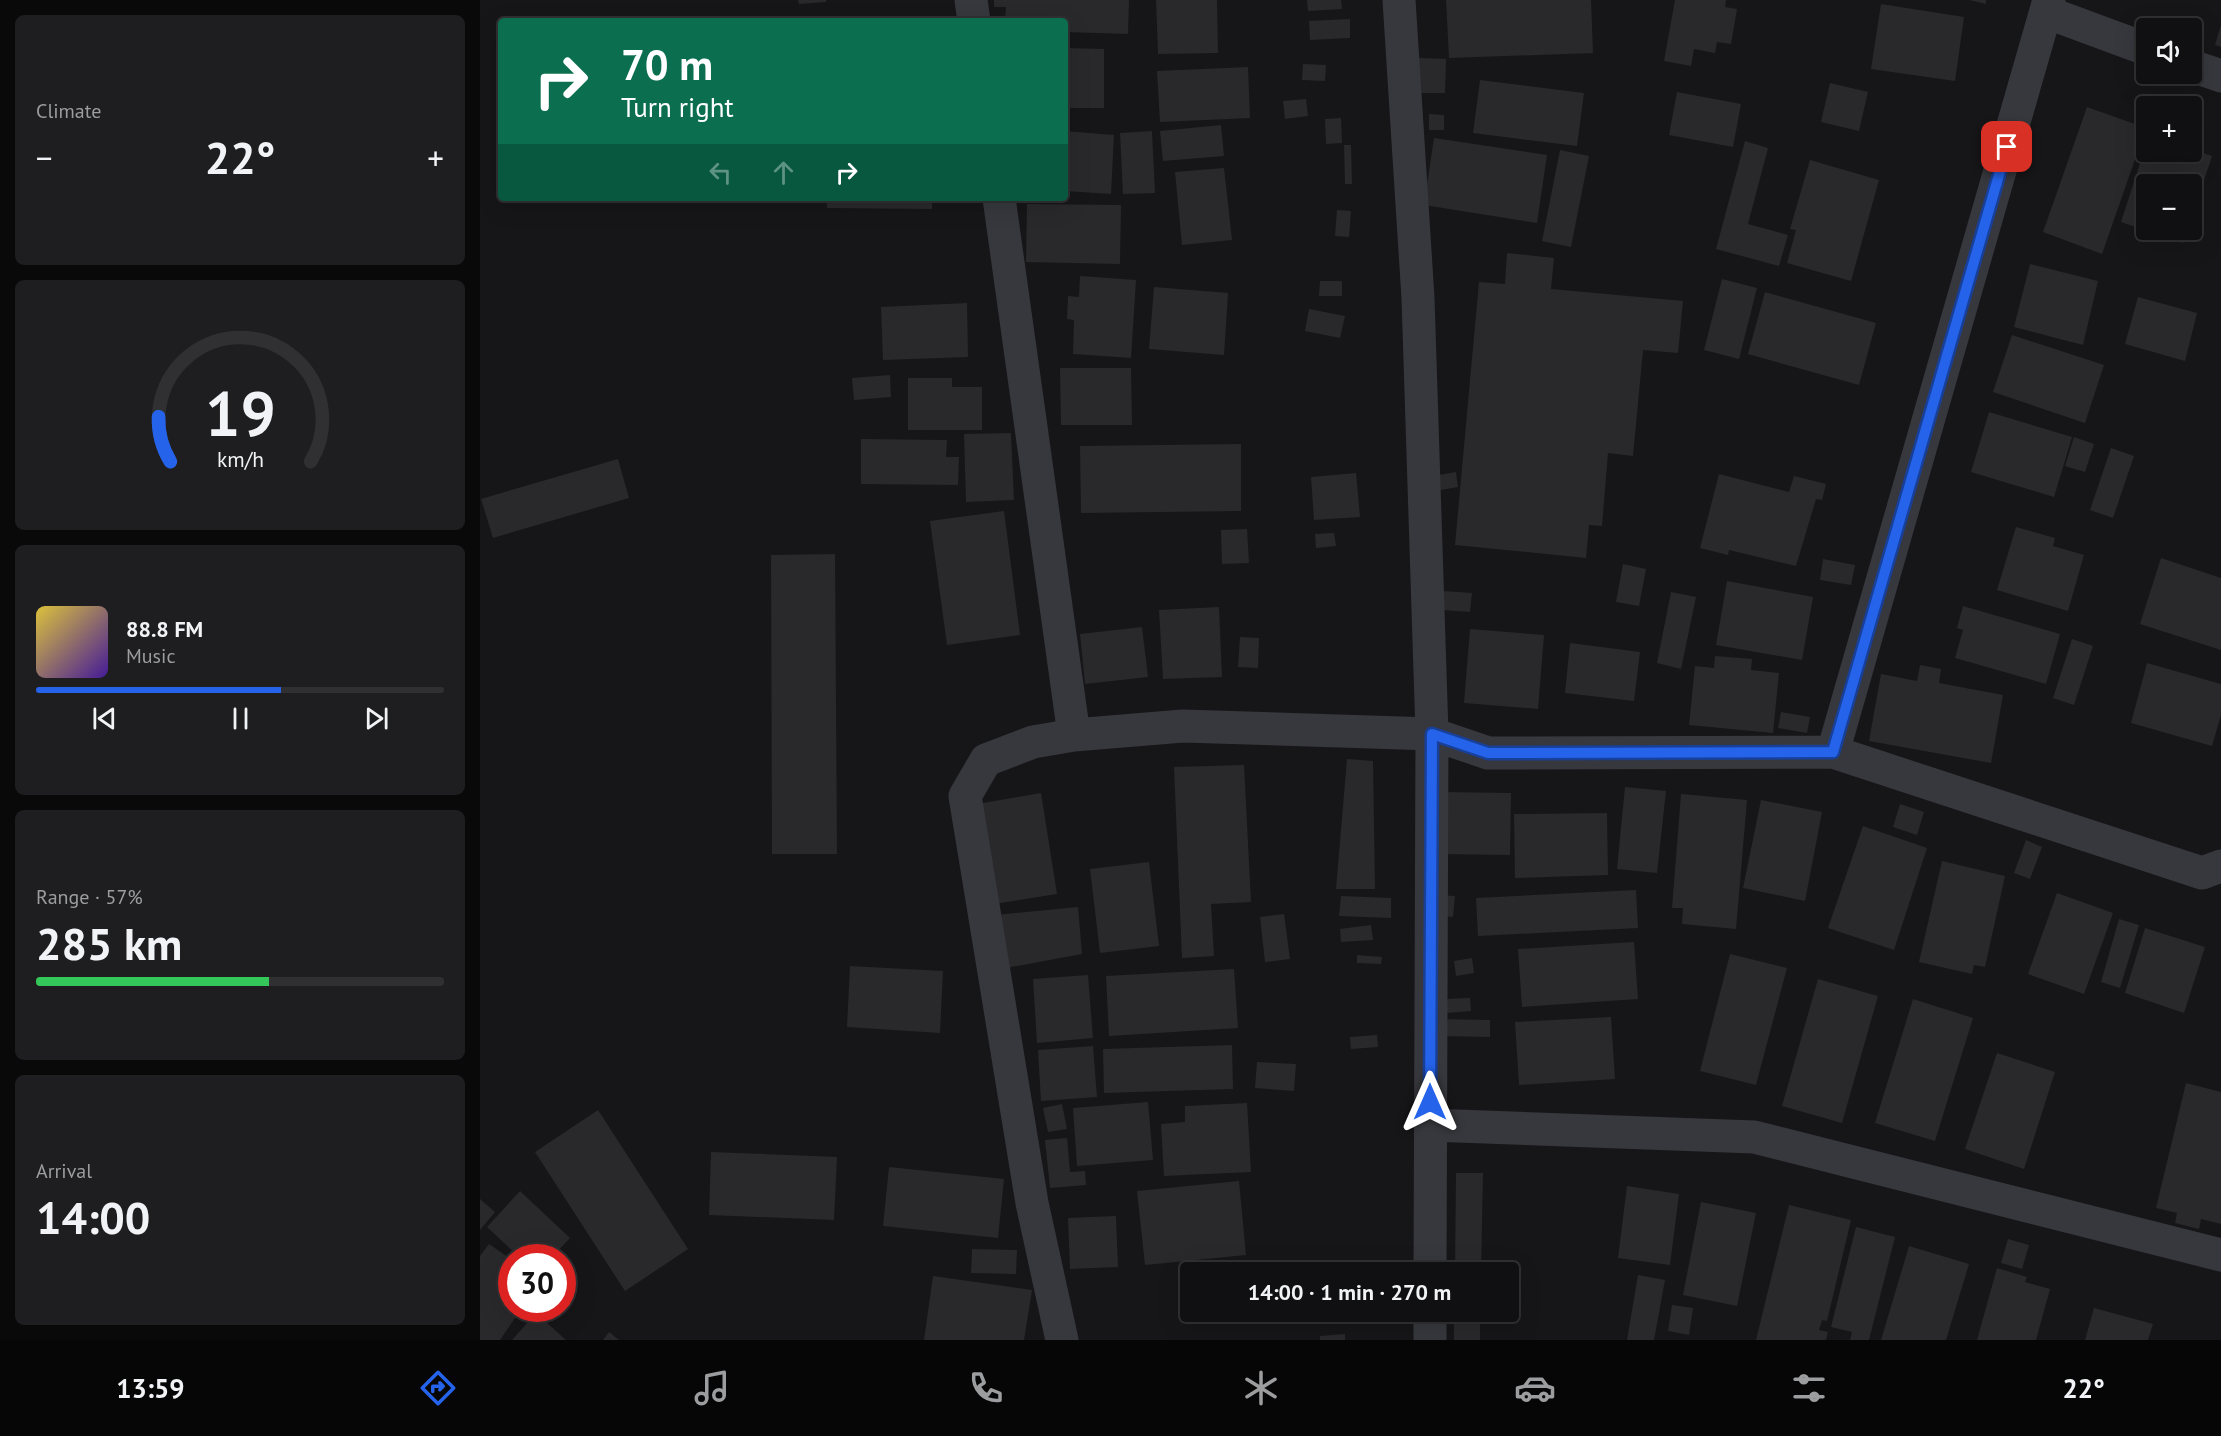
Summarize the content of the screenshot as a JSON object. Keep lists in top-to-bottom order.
{
  "page": {
    "tile": [
      "Climate",
      ["Range · 57%", "285 km"],
      ["Arrival", "14:00"]
    ],
    "map_buttons": ["+", "−"],
    "turn": ["70 m", "Turn right"],
    "heat": ["−", "22°", "+"],
    "song": ["88.8 FM", "Music"],
    "limit": "30",
    "trip": "14:00 · 1 min · 270 m",
    "tabs": ["13:59", "22°"],
    "gauge": ["19", "km/h"]
  }
}
